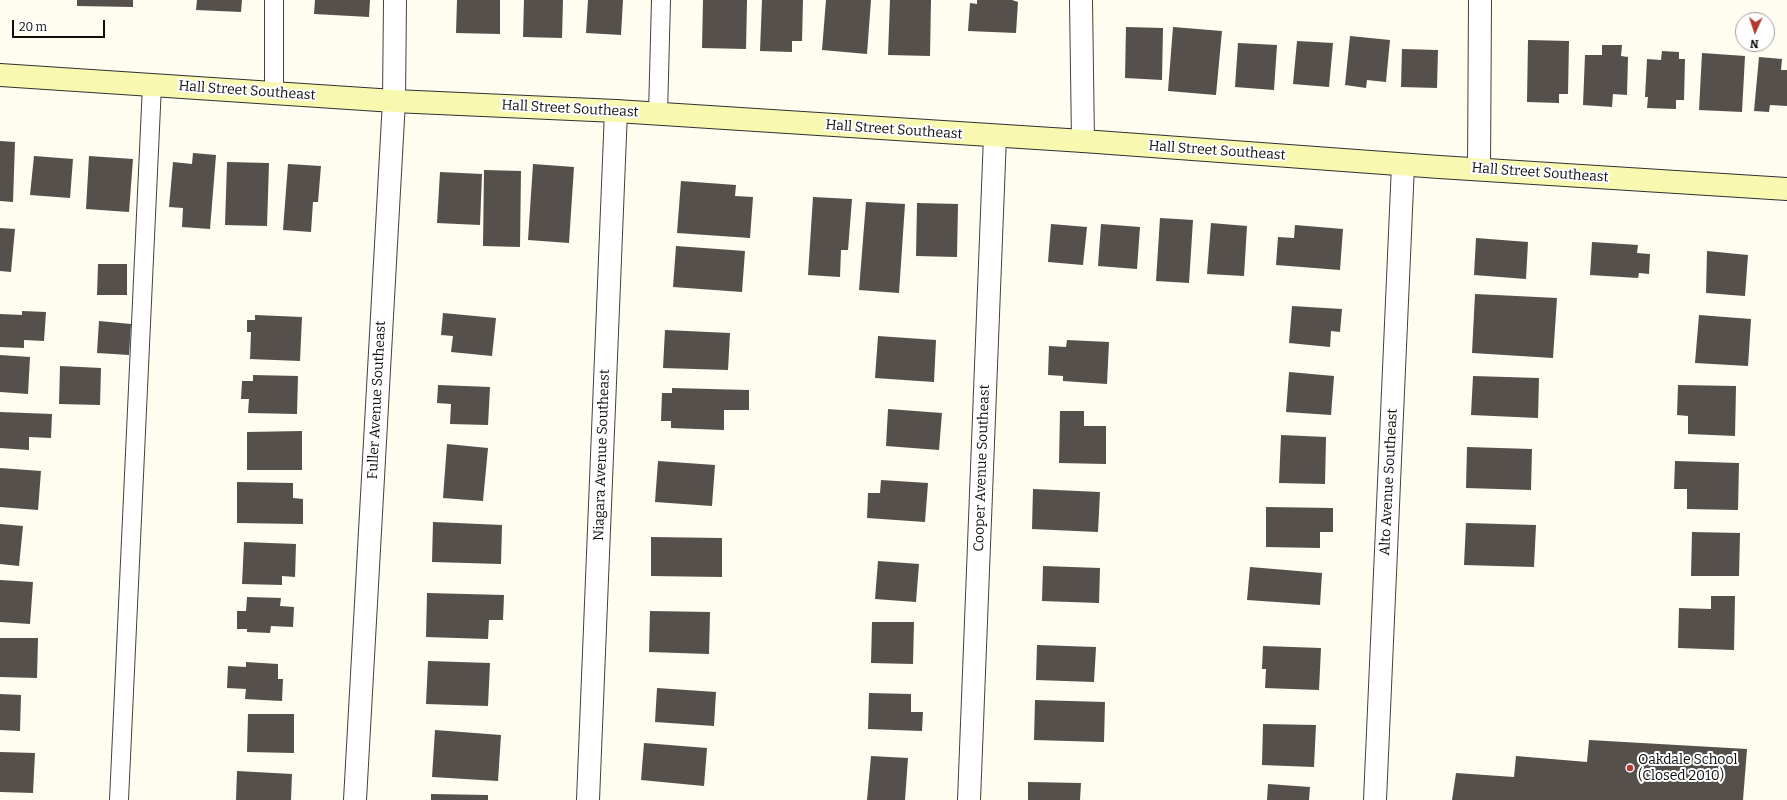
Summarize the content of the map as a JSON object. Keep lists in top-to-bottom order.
{
  "streets": {
    "main road": ["Hall Street Southeast"],
    "street": [
      "Fuller Avenue Southeast",
      "Niagara Avenue Southeast",
      "Cooper Avenue Southeast",
      "Alto Avenue Southeast"
    ]
  },
  "crossings": [
    ["Hall Street Southeast", "Fuller Avenue Southeast"],
    ["Hall Street Southeast", "Niagara Avenue Southeast"],
    ["Hall Street Southeast", "Cooper Avenue Southeast"],
    ["Hall Street Southeast", "Alto Avenue Southeast"]
  ],
  "places": ["Oakdale School (Closed 2010)"],
  "scale_bar": "20 m",
  "north": "bottom"
}
